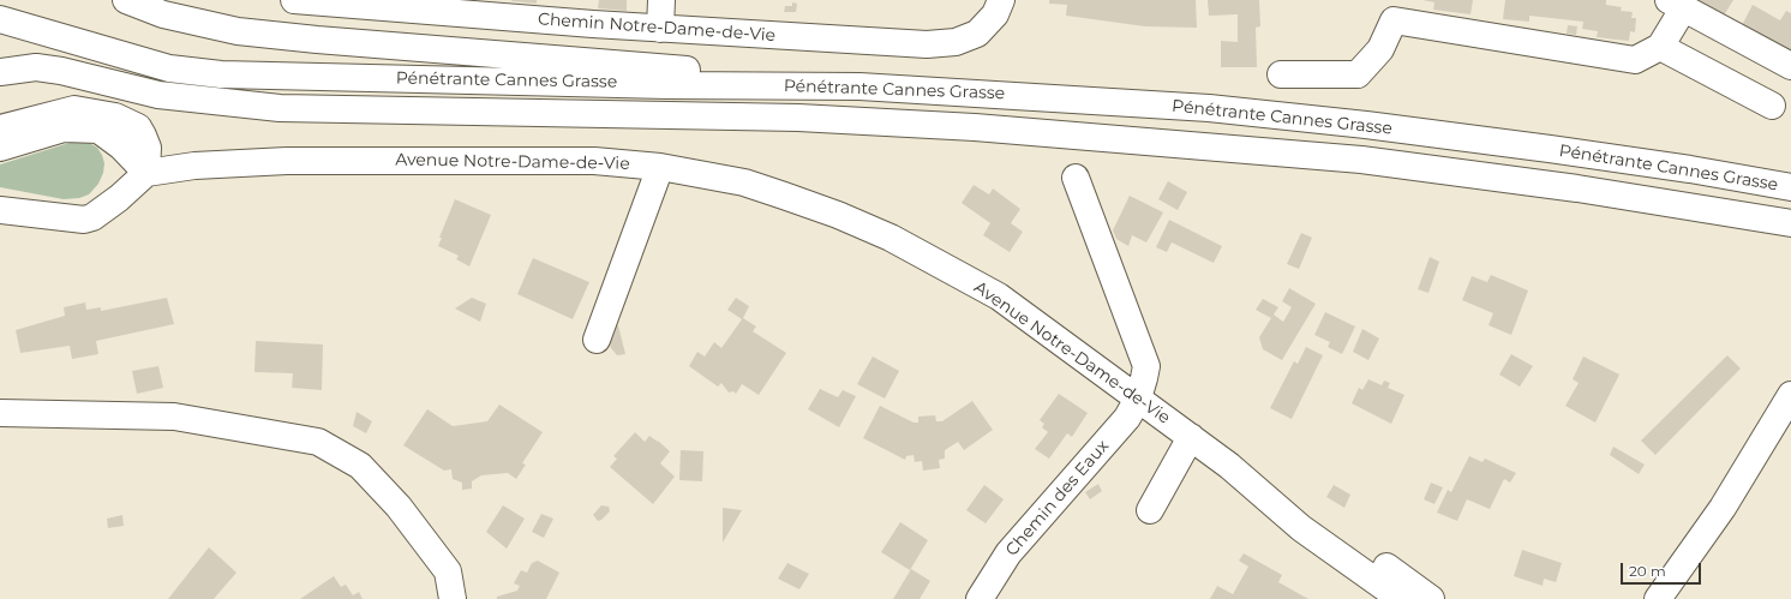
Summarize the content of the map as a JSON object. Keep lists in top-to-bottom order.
{
  "streets": {
    "main road": [
      "Chemin Notre-Dame-de-Vie",
      "Pénétrante Cannes Grasse",
      "Avenue Notre-Dame-de-Vie",
      "Chemin des Eaux"
    ]
  },
  "crossings": [
    ["Avenue Notre-Dame-de-Vie", "Chemin des Eaux"]
  ],
  "scale_bar": "20 m"
}
